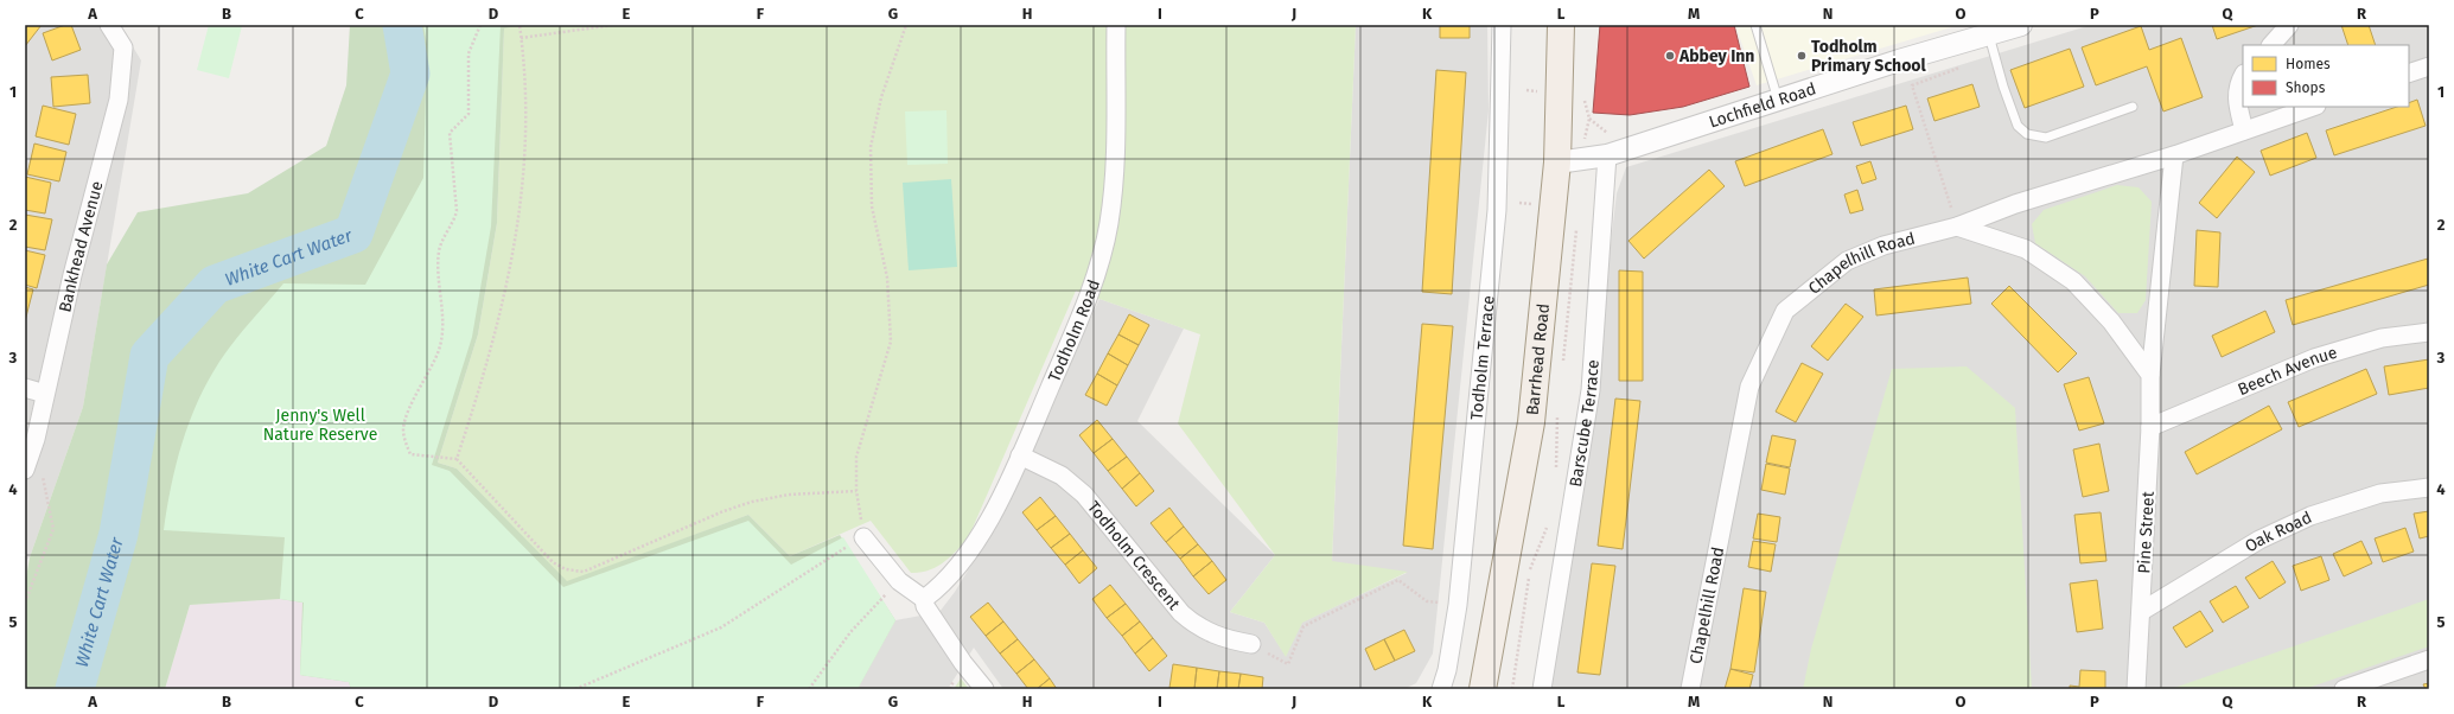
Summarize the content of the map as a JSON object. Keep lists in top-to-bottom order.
{
  "streets": {
    "main road": ["Barrhead Road"],
    "street": [
      "Lochfield Road",
      "Bankhead Avenue",
      "Chapelhill Road",
      "Todholm Road",
      "Todholm Terrace",
      "Beech Avenue",
      "Barscube Terrace",
      "Pine Street",
      "Oak Road",
      "Todholm Crescent"
    ]
  },
  "crossings": [
    ["Lochfield Road", "Barrhead Road"],
    ["Lochfield Road", "Barscube Terrace"],
    ["Chapelhill Road", "Pine Street"],
    ["Todholm Road", "Todholm Crescent"],
    ["Beech Avenue", "Pine Street"],
    ["Pine Street", "Oak Road"]
  ],
  "water": ["White Cart Water"],
  "parks": ["Jenny's Well Nature Reserve"],
  "places": ["Abbey Inn", "Todholm Primary School"],
  "legend": ["Homes", "Shops"],
  "grid": {
    "columns": [
      "A",
      "B",
      "C",
      "D",
      "E",
      "F",
      "G",
      "H",
      "I",
      "J",
      "K",
      "L",
      "M",
      "N",
      "O",
      "P",
      "Q",
      "R"
    ],
    "rows": [
      "1",
      "2",
      "3",
      "4",
      "5"
    ]
  }
}
